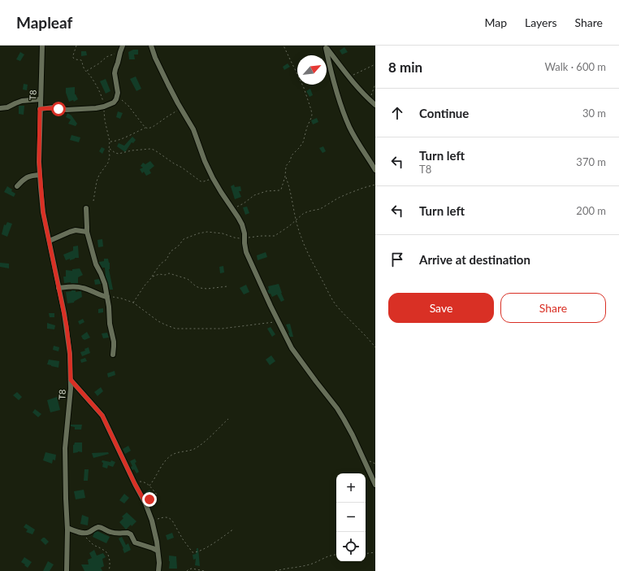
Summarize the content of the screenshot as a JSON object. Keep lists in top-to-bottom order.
{
  "streets": {
    "street": ["T8"]
  },
  "north": "top right",
  "page": {
    "header": "Mapleaf",
    "nav": ["Map", "Layers", "Share"],
    "heading": ["8 min", "Walk · 600 m"],
    "list": [
      ["Continue", "30 m"],
      ["Turn left", "T8", "370 m"],
      ["Turn left", "200 m"],
      "Arrive at destination"
    ],
    "buttons": ["Save", "Share"],
    "map_buttons": ["+", "−"]
  }
}
